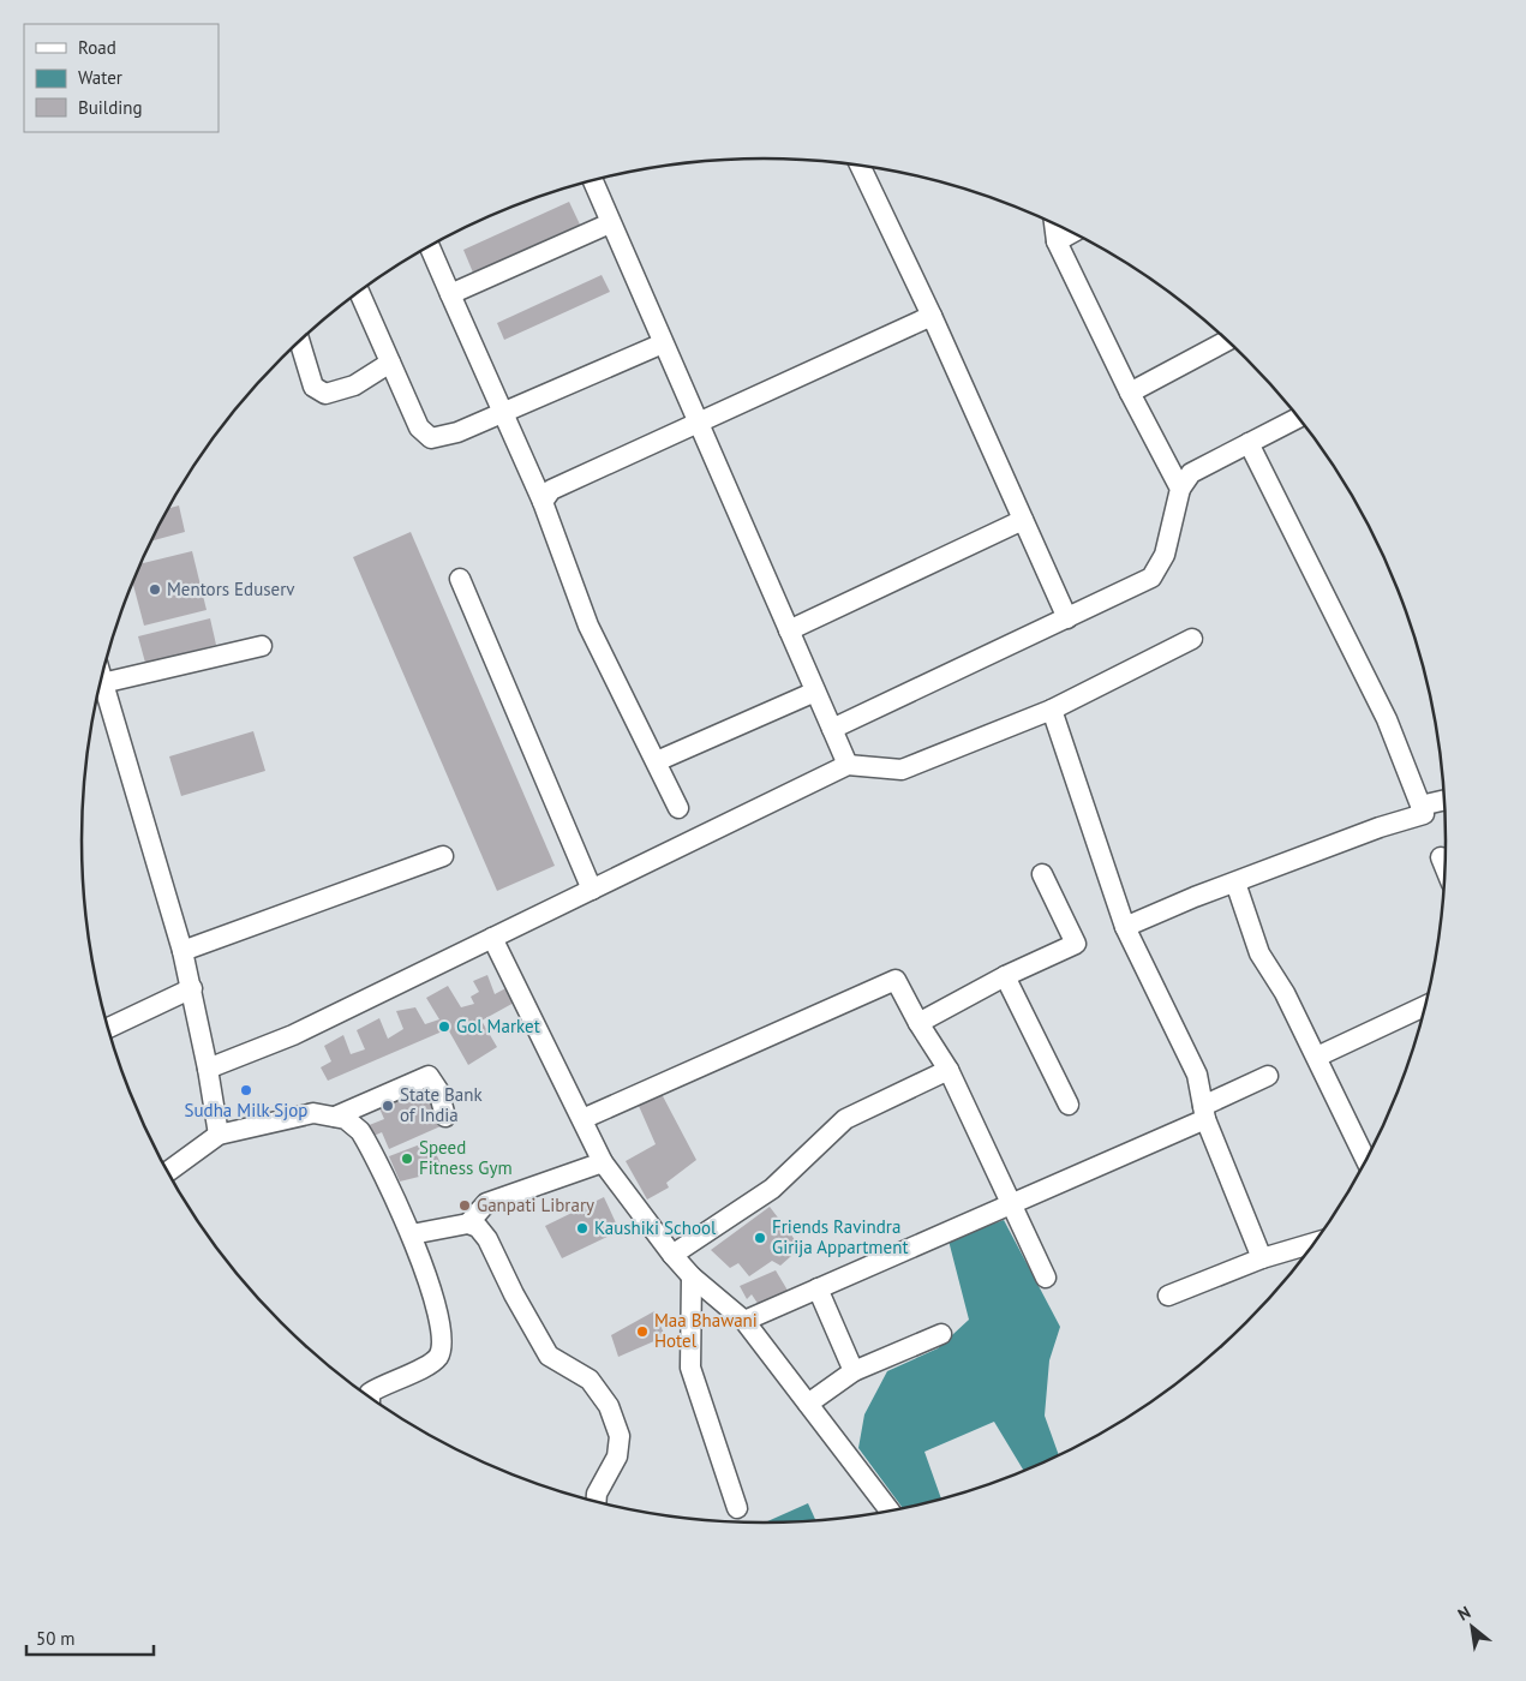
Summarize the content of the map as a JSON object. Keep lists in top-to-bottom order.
{
  "places": [
    "Mentors Eduserv",
    "Gol Market",
    "Sudha Milk Sjop",
    "State Bank of India",
    "Speed Fitness Gym",
    "Ganpati Library",
    "Kaushiki School",
    "Friends Ravindra Girija Appartment",
    "Maa Bhawani Hotel"
  ],
  "legend": ["Road", "Water", "Building"],
  "scale_bar": "50 m",
  "north": "top left"
}
